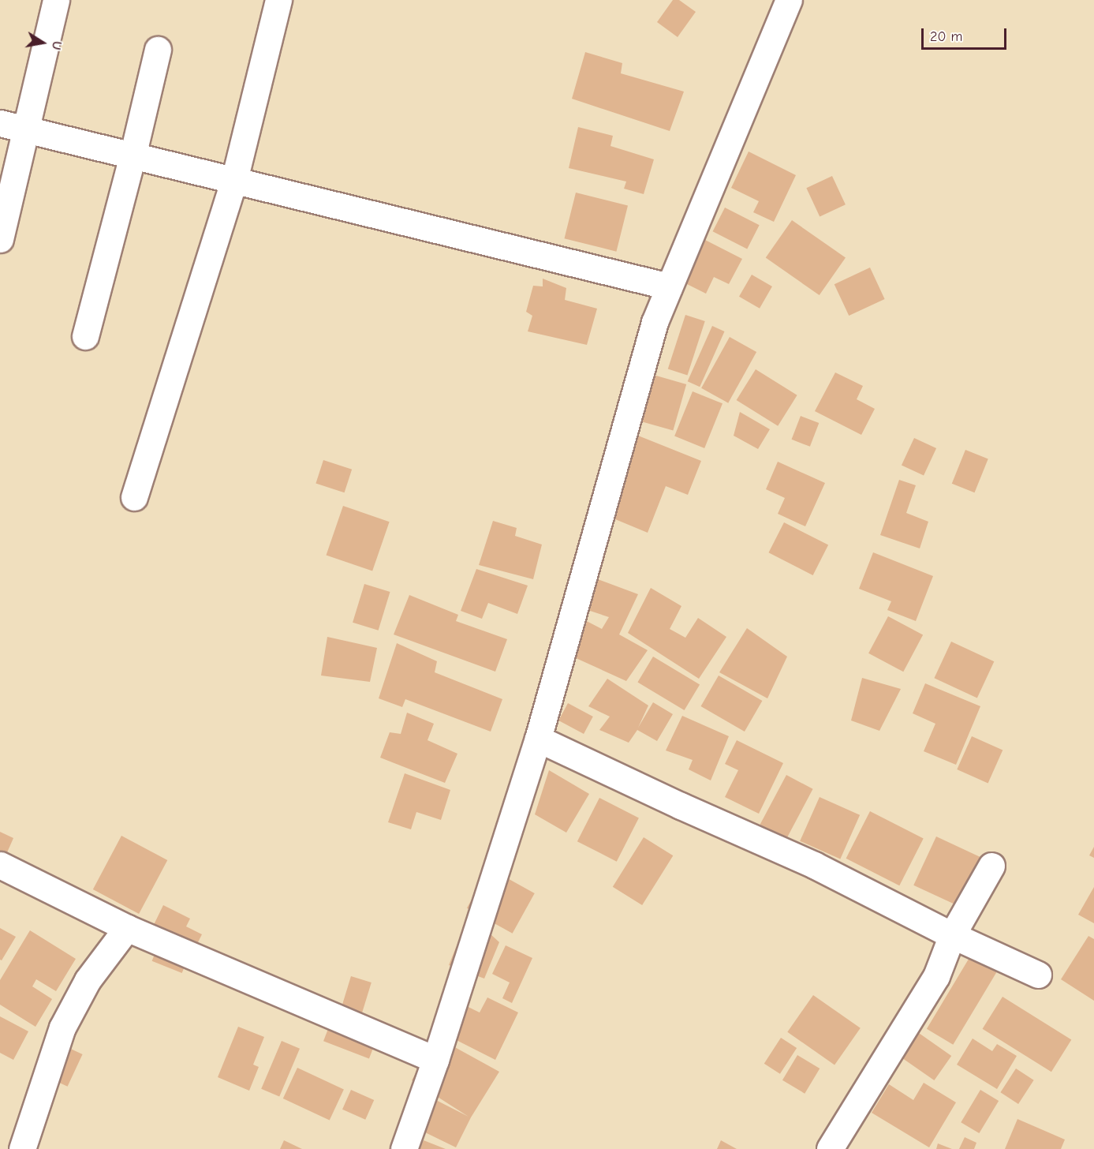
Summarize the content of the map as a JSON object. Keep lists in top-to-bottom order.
{
  "scale_bar": "20 m",
  "north": "right"
}
